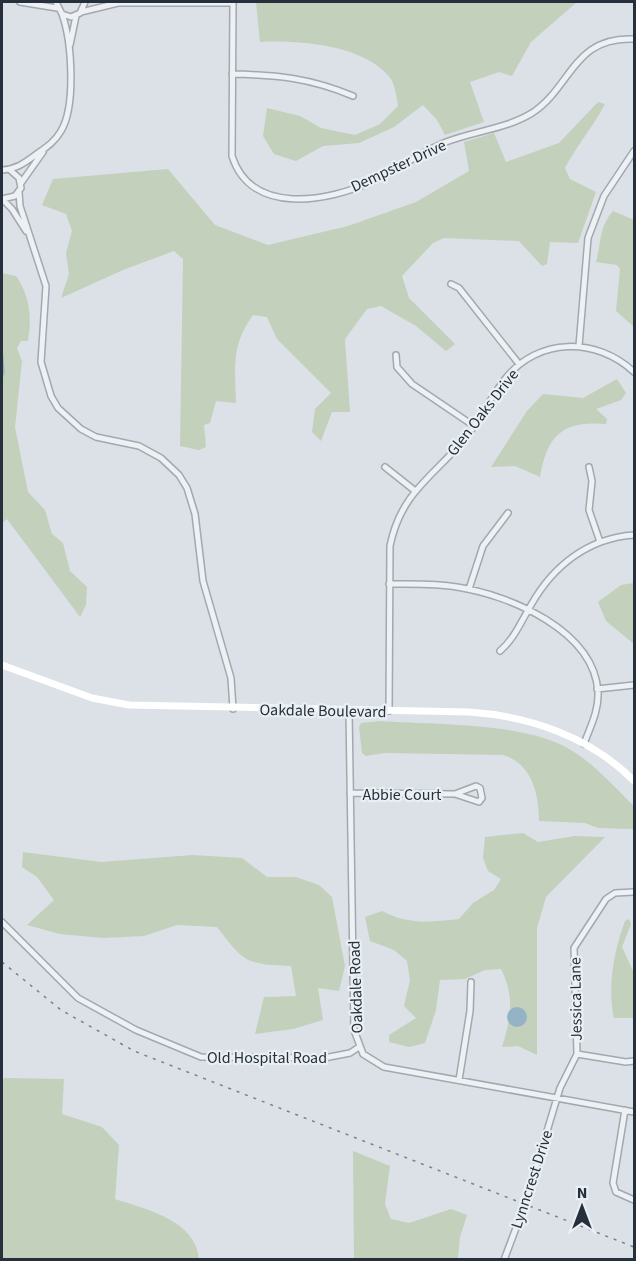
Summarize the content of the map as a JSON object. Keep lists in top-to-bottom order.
{
  "streets": {
    "main road": ["Oakdale Boulevard"],
    "street": [
      "Dempster Drive",
      "Glen Oaks Drive",
      "Abbie Court",
      "Oakdale Road",
      "Jessica Lane",
      "Old Hospital Road",
      "Lynncrest Drive"
    ]
  },
  "crossings": [
    ["Glen Oaks Drive", "Oakdale Boulevard"],
    ["Oakdale Boulevard", "Oakdale Road"],
    ["Abbie Court", "Oakdale Road"],
    ["Oakdale Road", "Jessica Lane"],
    ["Oakdale Road", "Old Hospital Road"],
    ["Oakdale Road", "Lynncrest Drive"],
    ["Jessica Lane", "Lynncrest Drive"]
  ],
  "north": "top"
}
